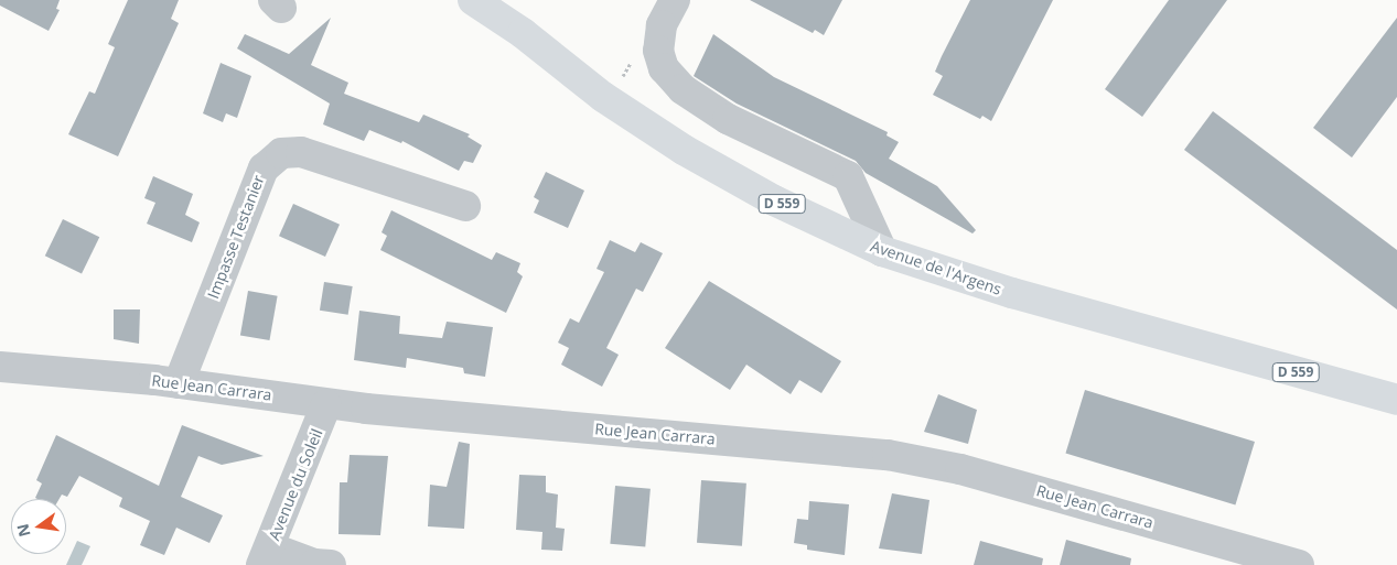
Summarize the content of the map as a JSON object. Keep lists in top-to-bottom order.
{
  "streets": {
    "main road": ["D 559", "Avenue de l'Argens"],
    "street": ["Impasse Testanier", "Rue Jean Carrara", "Avenue du Soleil"]
  },
  "crossings": [
    ["Impasse Testanier", "Rue Jean Carrara"],
    ["Rue Jean Carrara", "Avenue du Soleil"]
  ],
  "north": "left"
}
